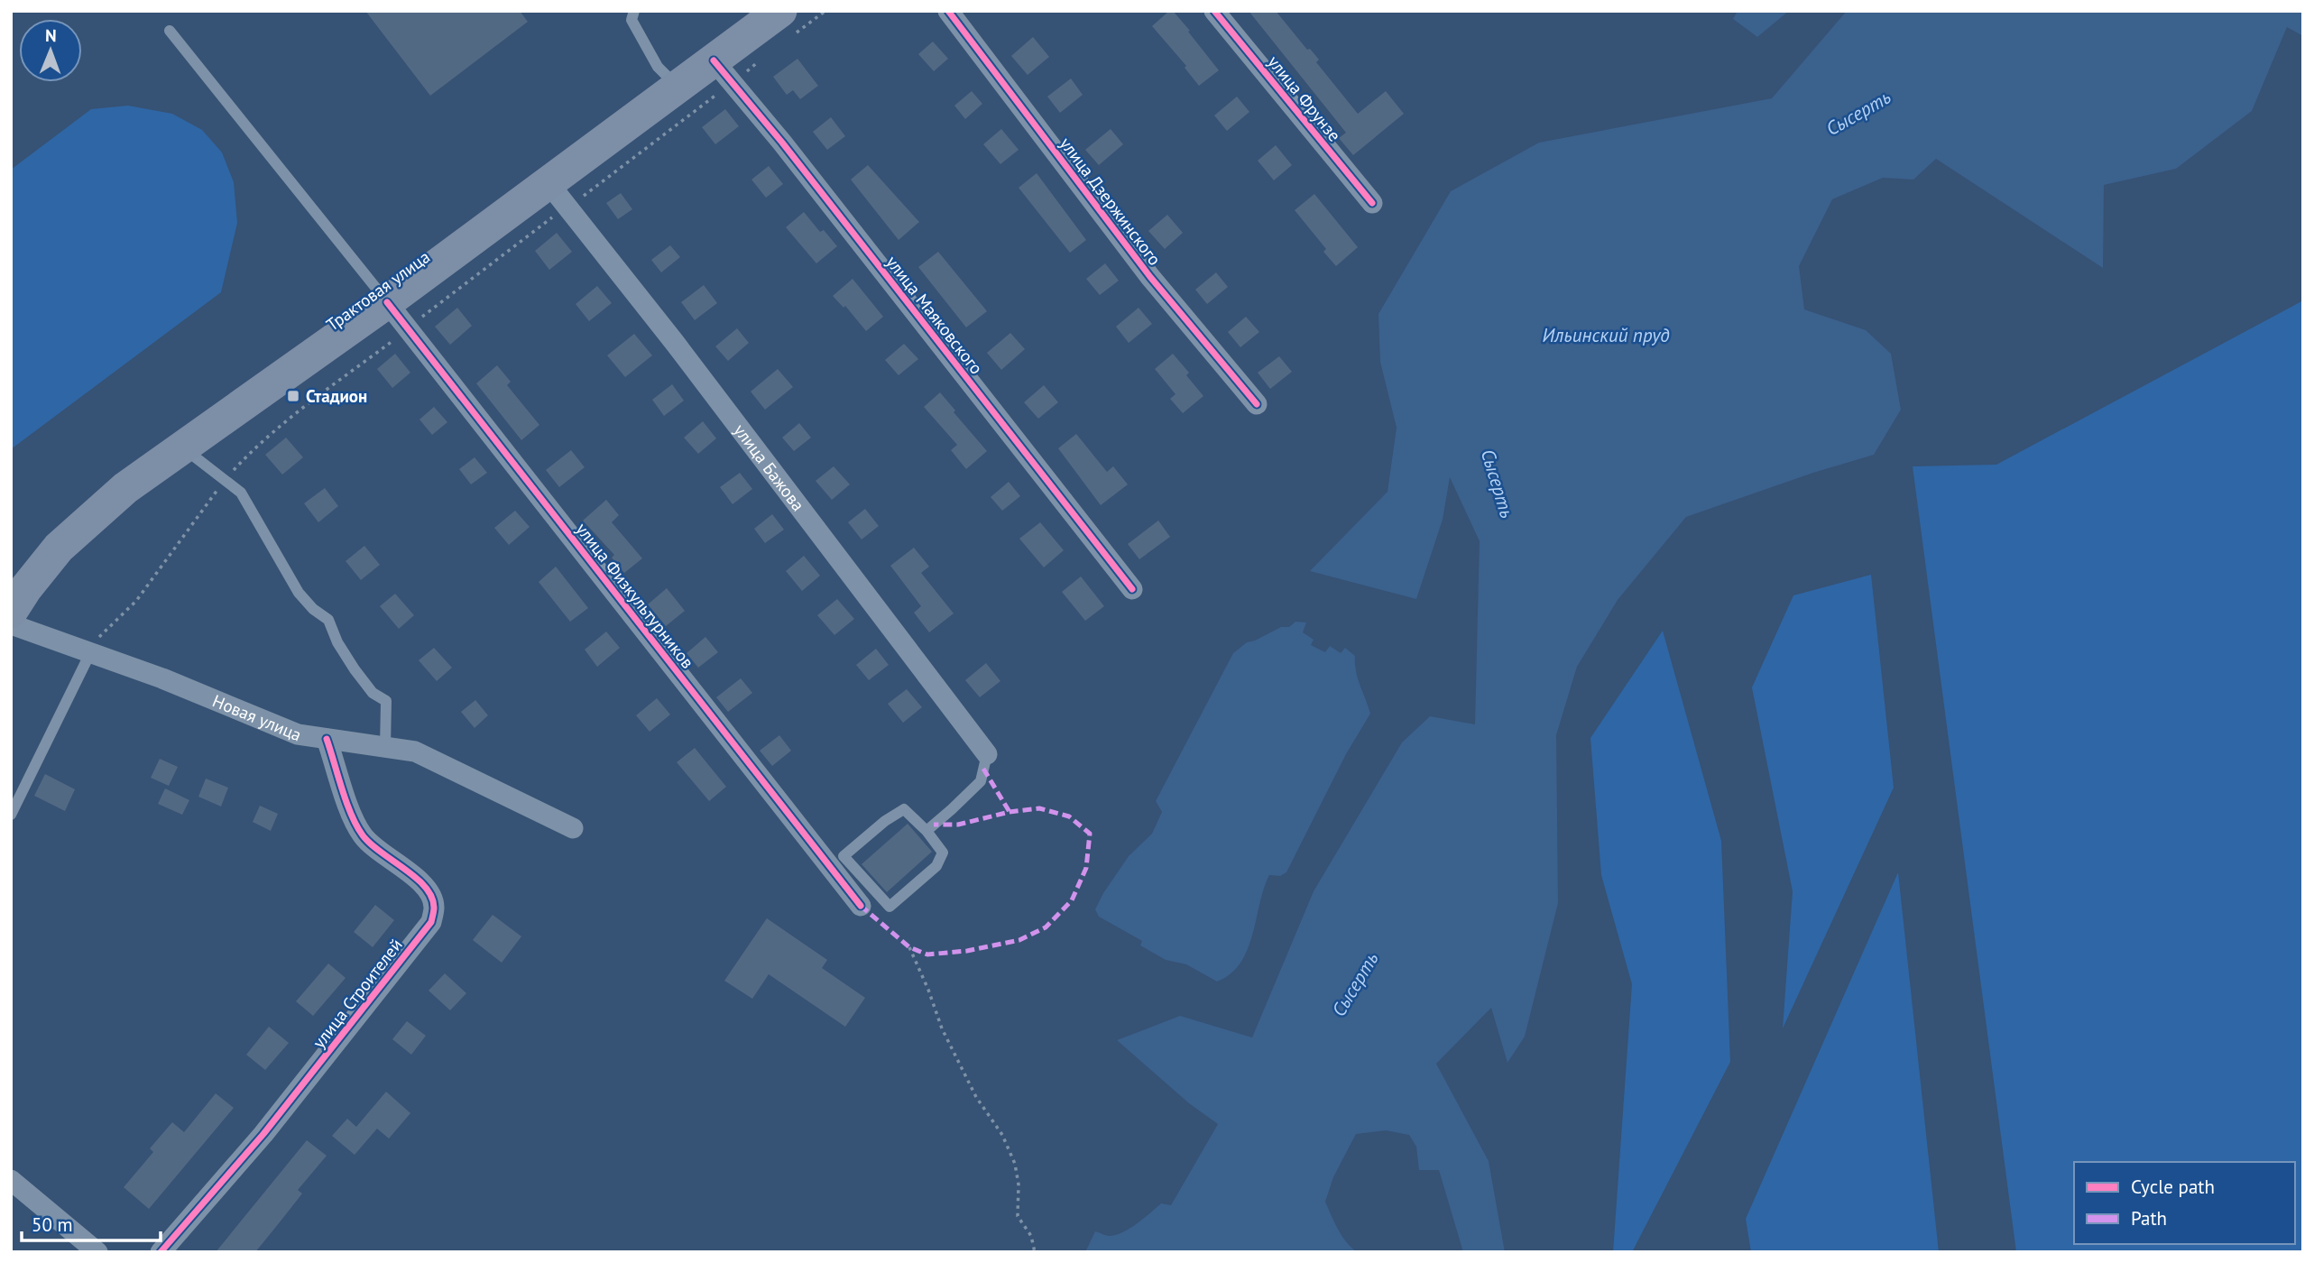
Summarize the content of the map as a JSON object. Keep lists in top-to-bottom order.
{
  "streets": {
    "main road": ["Трактовая улица"],
    "street": [
      "улица Фрунзе",
      "улица Дзержинского",
      "улица Маяковского",
      "улица Бажова",
      "улица Физкультурников",
      "Новая улица",
      "улица Строителей"
    ]
  },
  "crossings": [
    ["Трактовая улица", "улица Маяковского"],
    ["Трактовая улица", "улица Бажова"],
    ["Трактовая улица", "улица Физкультурников"],
    ["Новая улица", "улица Строителей"]
  ],
  "water": ["Сысерть", "Ильинский пруд"],
  "places": {
    "transit": ["Стадион"]
  },
  "legend": ["Cycle path", "Path"],
  "scale_bar": "50 m",
  "north": "top"
}
